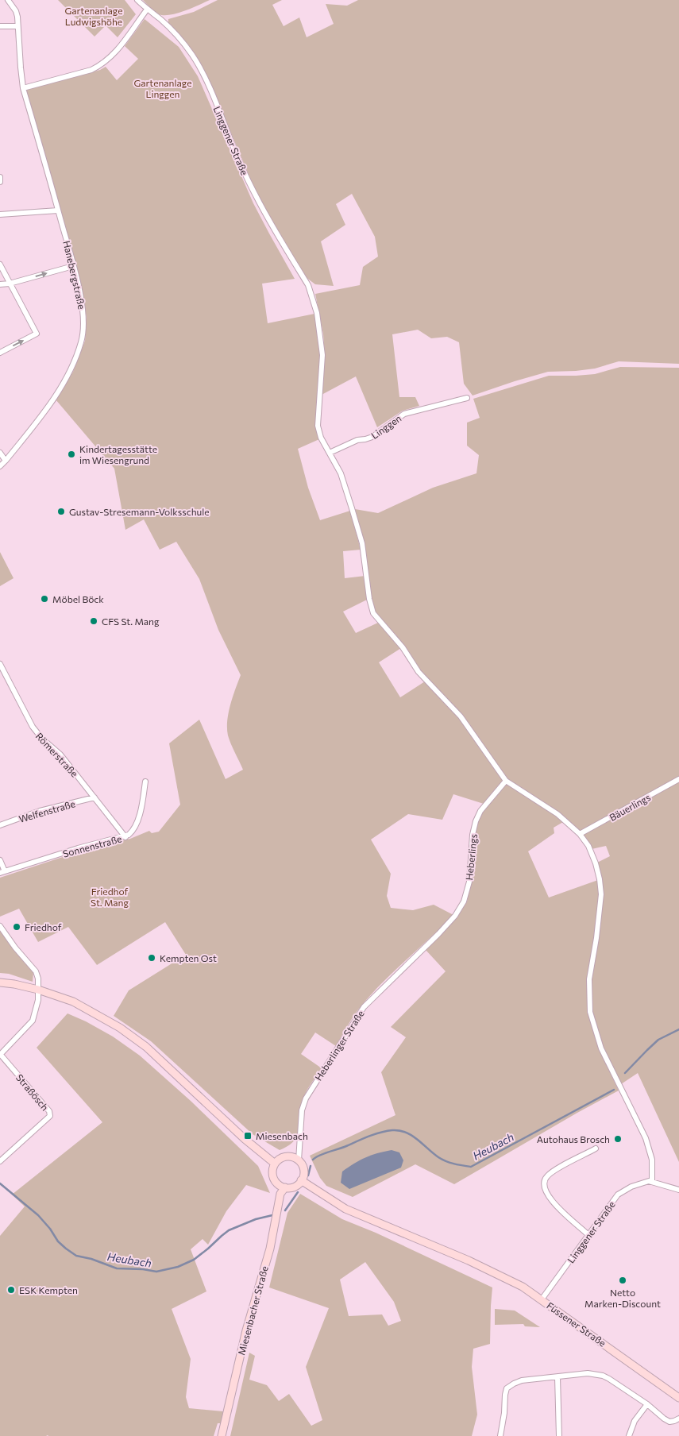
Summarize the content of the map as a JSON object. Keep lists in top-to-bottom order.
{
  "streets": {
    "main road": ["Miesenbacher Straße", "Füssener Straße"],
    "street": [
      "Linggener Straße",
      "Hanebergstraße",
      "Linggen",
      "Römerstraße",
      "Bäuerlings",
      "Welfenstraße",
      "Sonnenstraße",
      "Heberlings",
      "Heberlinger Straße",
      "Straßösch"
    ]
  },
  "crossings": [
    ["Linggener Straße", "Linggen"],
    ["Linggener Straße", "Heberlings"],
    ["Linggener Straße", "Füssener Straße"],
    ["Römerstraße", "Welfenstraße"],
    ["Römerstraße", "Sonnenstraße"],
    ["Heberlings", "Heberlinger Straße"],
    ["Heberlinger Straße", "Miesenbacher Straße"],
    ["Heberlinger Straße", "Füssener Straße"],
    ["Miesenbacher Straße", "Füssener Straße"]
  ],
  "water": ["Heubach"],
  "parks": ["Gartenanlage Ludwigshöhe", "Gartenanlage Linggen", "Friedhof St. Mang"],
  "places": {
    "other": [
      "Kindertagesstätte im Wiesengrund",
      "Gustav-Stresemann-Volksschule",
      "Möbel Böck",
      "CFS St. Mang",
      "Friedhof",
      "Kempten Ost",
      "Autohaus Brosch",
      "Netto Marken-Discount",
      "ESK Kempten"
    ],
    "transit": ["Miesenbach"]
  }
}
